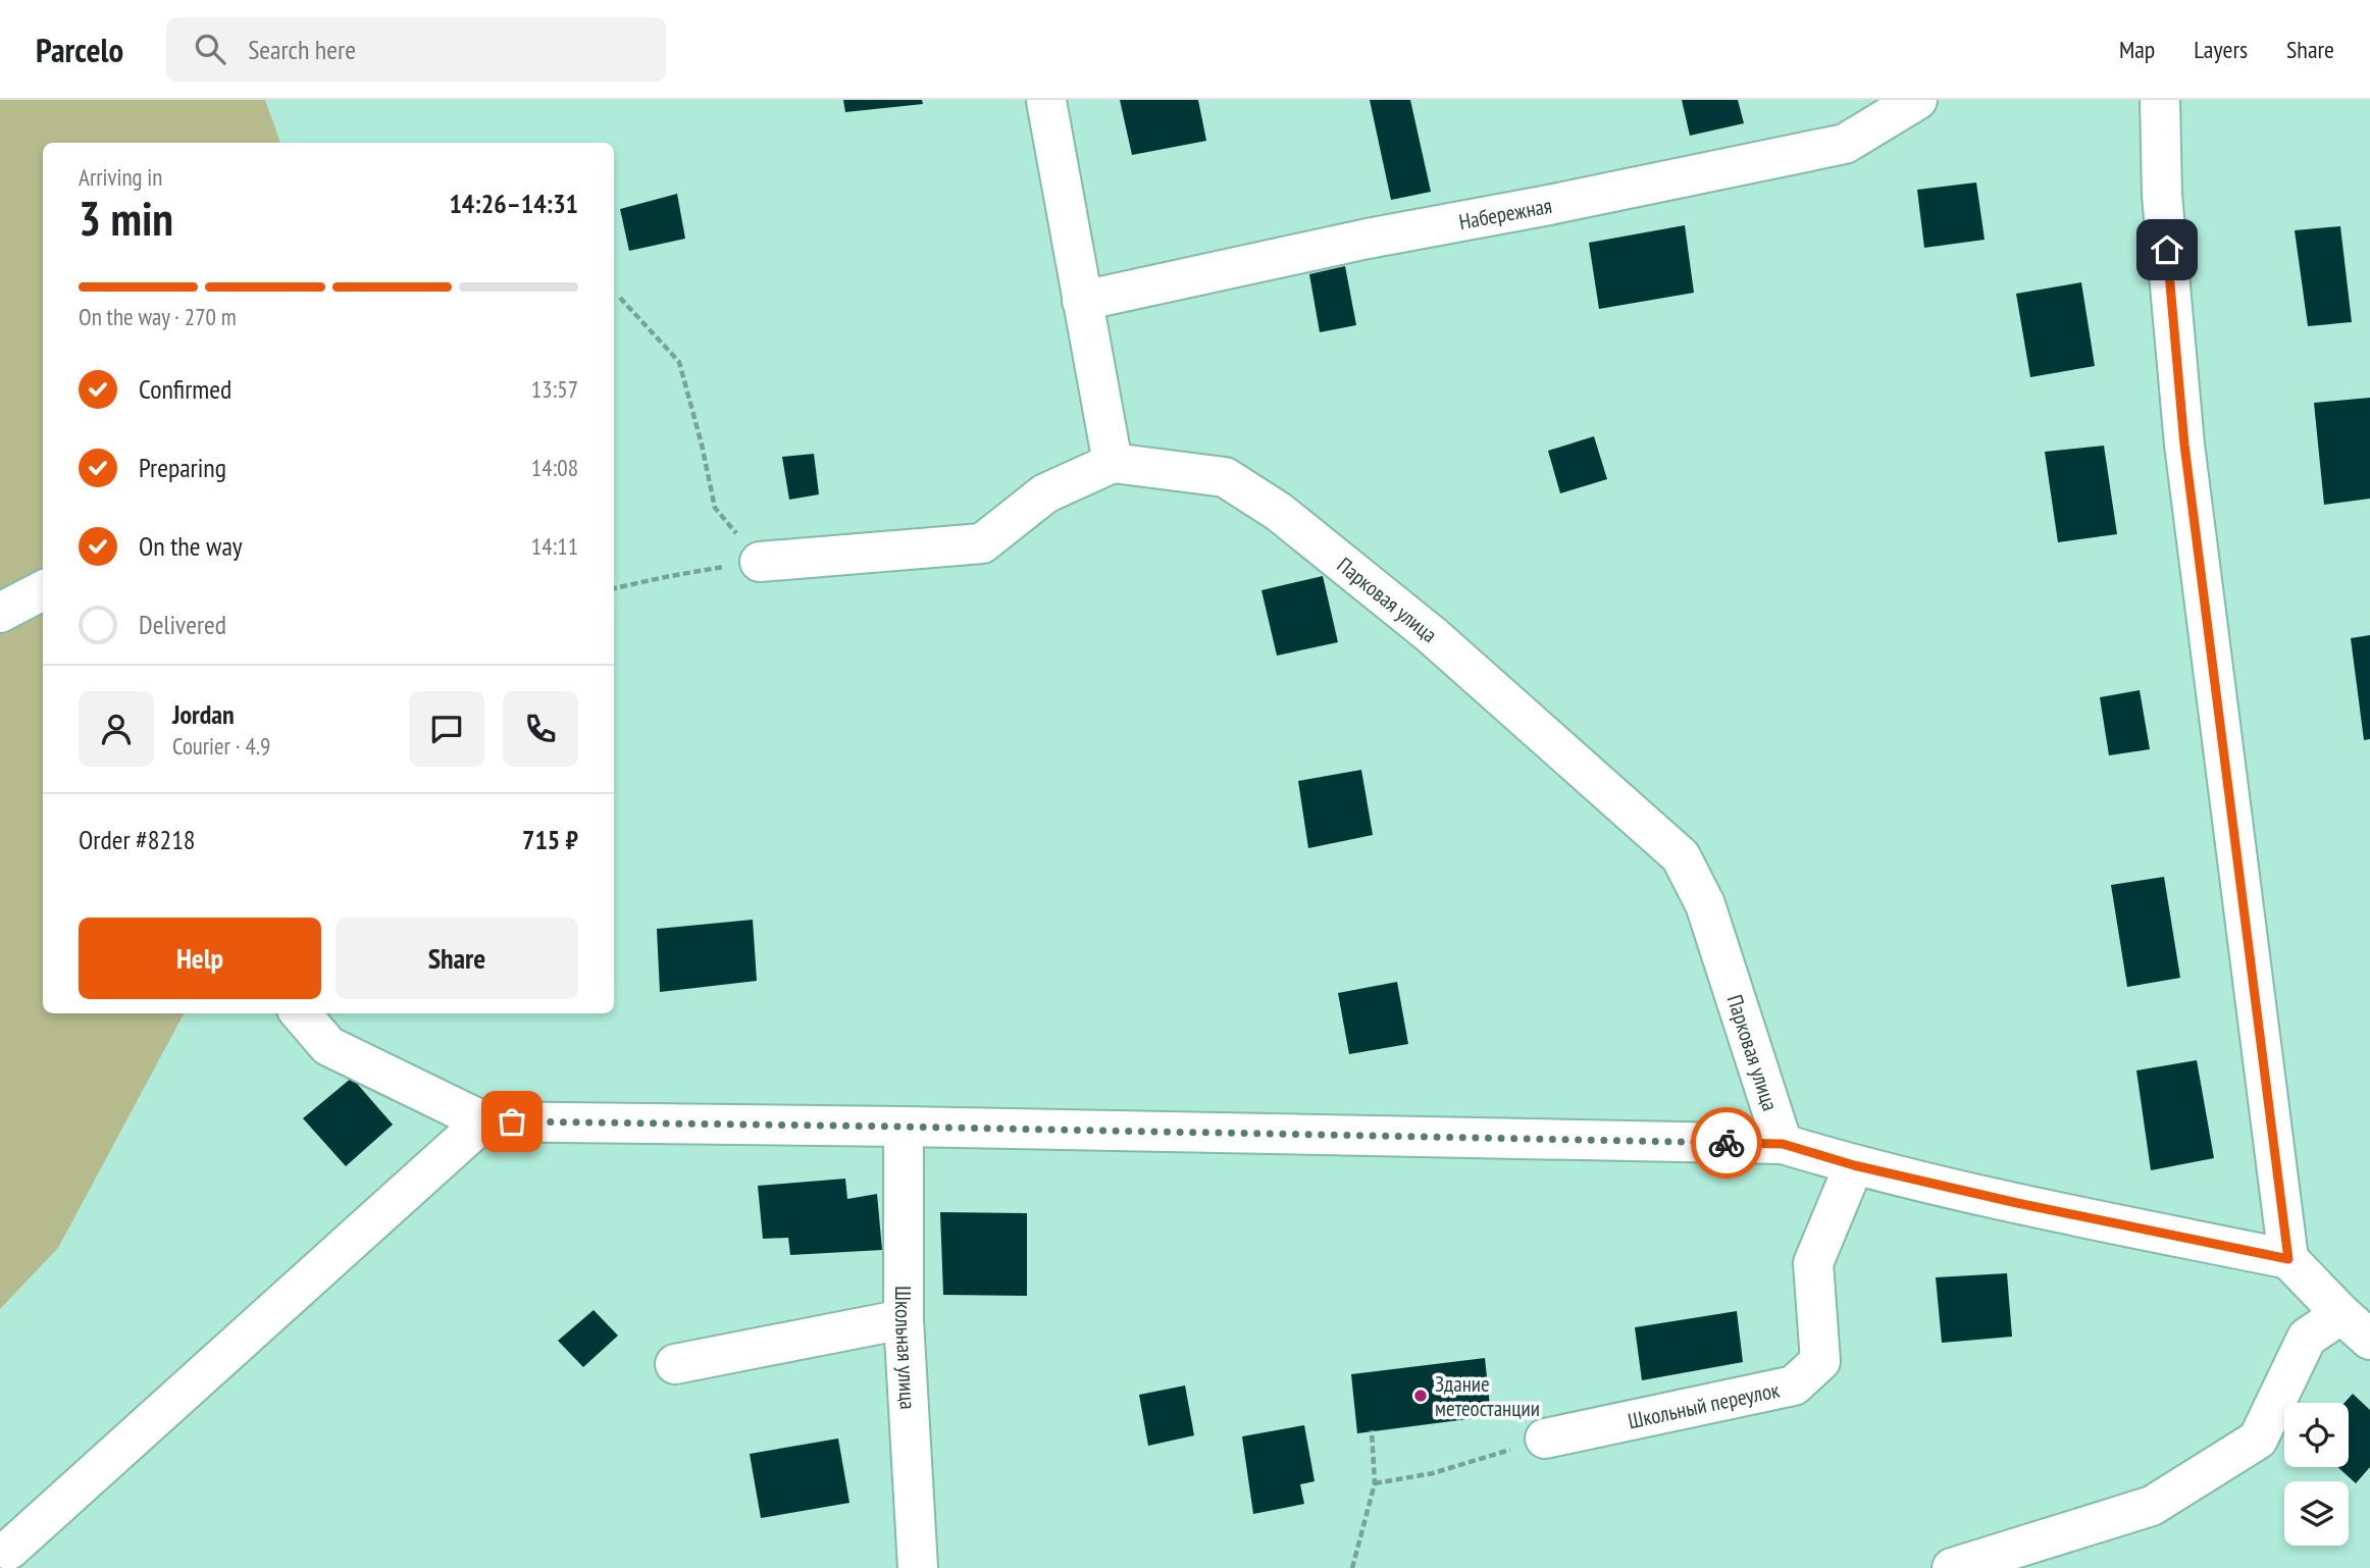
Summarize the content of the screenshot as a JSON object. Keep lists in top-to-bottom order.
{
  "streets": {
    "street": [
      "Набережная",
      "Парковая улица",
      "Школьная улица",
      "Школьный переулок"
    ]
  },
  "places": ["Здание метеостанции"],
  "page": {
    "header": "Parcelo",
    "search": "Search here",
    "nav": ["Map", "Layers", "Share"],
    "heading": ["3 min", "Arriving in", "14:26–14:31"],
    "panel": [
      "Jordan",
      "Courier · 4.9",
      "Order #8218",
      "715 ₽"
    ],
    "bar": "On the way · 270 m",
    "list": [
      ["Confirmed", "13:57"],
      ["Preparing", "14:08"],
      ["On the way", "14:11"],
      "Delivered"
    ],
    "buttons": ["Help", "Share"]
  }
}
